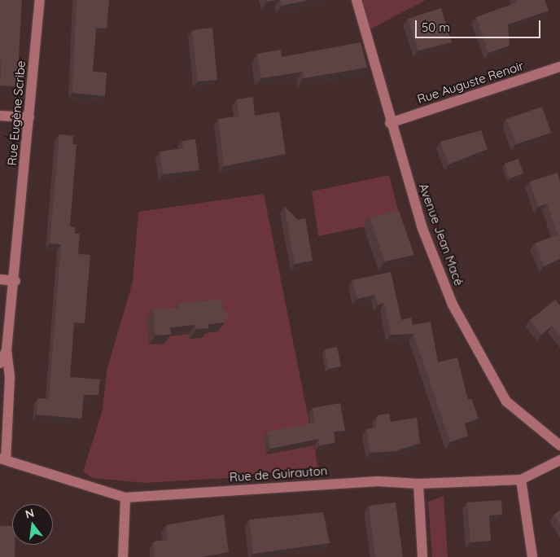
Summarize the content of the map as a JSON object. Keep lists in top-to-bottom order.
{
  "streets": {
    "street": [
      "Rue Auguste Renoir",
      "Rue Eugène Scribe",
      "Avenue Jean Macé",
      "Rue de Guirauton"
    ]
  },
  "crossings": [
    ["Rue Auguste Renoir", "Avenue Jean Macé"],
    ["Rue Eugène Scribe", "Rue de Guirauton"]
  ],
  "scale_bar": "50 m",
  "north": "top"
}
